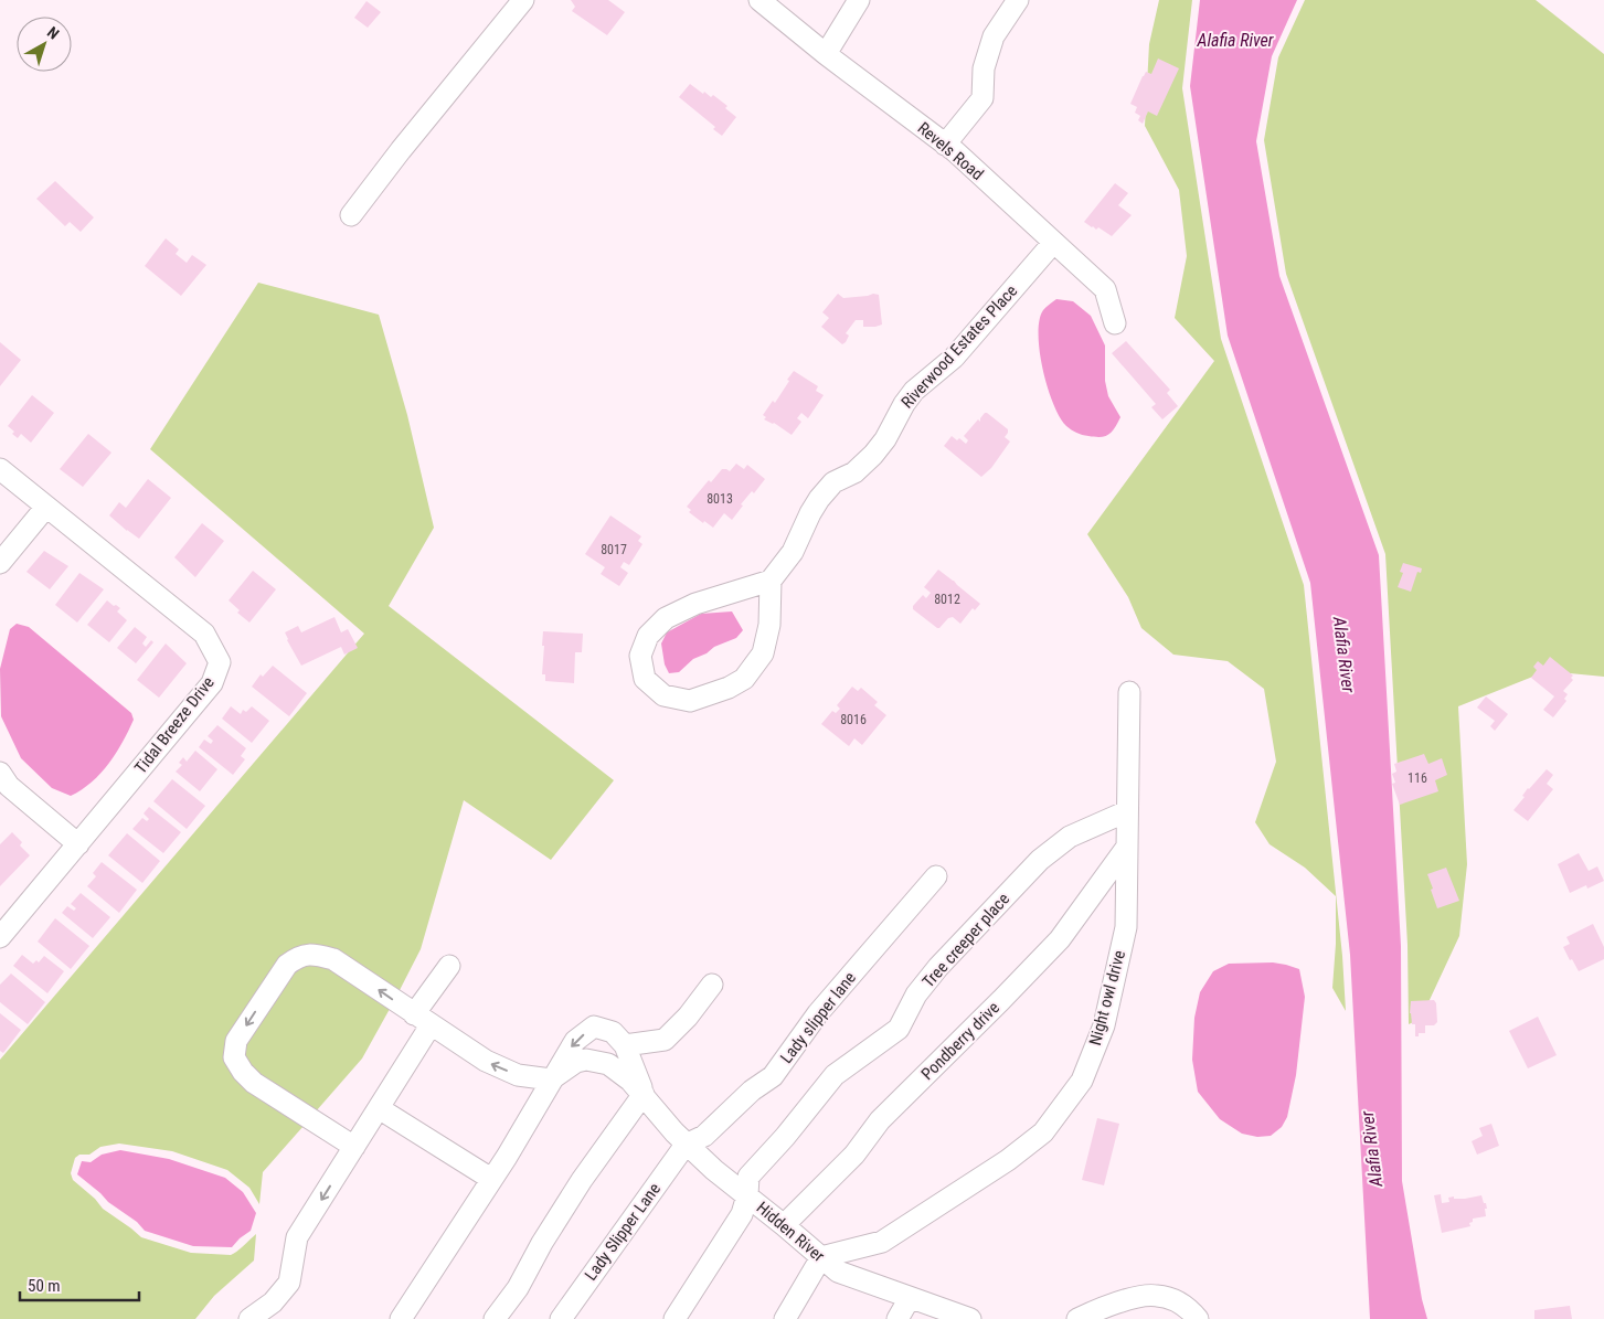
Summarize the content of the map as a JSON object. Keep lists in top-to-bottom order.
{
  "streets": {
    "street": [
      "Revels Road",
      "Riverwood Estates Place",
      "Tidal Breeze Drive",
      "Tree creeper place",
      "Night owl drive",
      "Lady slipper lane",
      "Pondberry drive",
      "Lady Slipper Lane",
      "Hidden River"
    ]
  },
  "crossings": [
    ["Revels Road", "Riverwood Estates Place"],
    ["Tree creeper place", "Night owl drive"],
    ["Tree creeper place", "Hidden River"],
    ["Night owl drive", "Pondberry drive"],
    ["Night owl drive", "Hidden River"],
    ["Lady slipper lane", "Lady Slipper Lane"],
    ["Lady slipper lane", "Hidden River"],
    ["Pondberry drive", "Hidden River"],
    ["Lady Slipper Lane", "Hidden River"]
  ],
  "water": ["Alafia River"],
  "house_numbers": [
    "8013",
    "8017",
    "8012",
    "8016",
    "116"
  ],
  "scale_bar": "50 m",
  "north": "top right"
}
